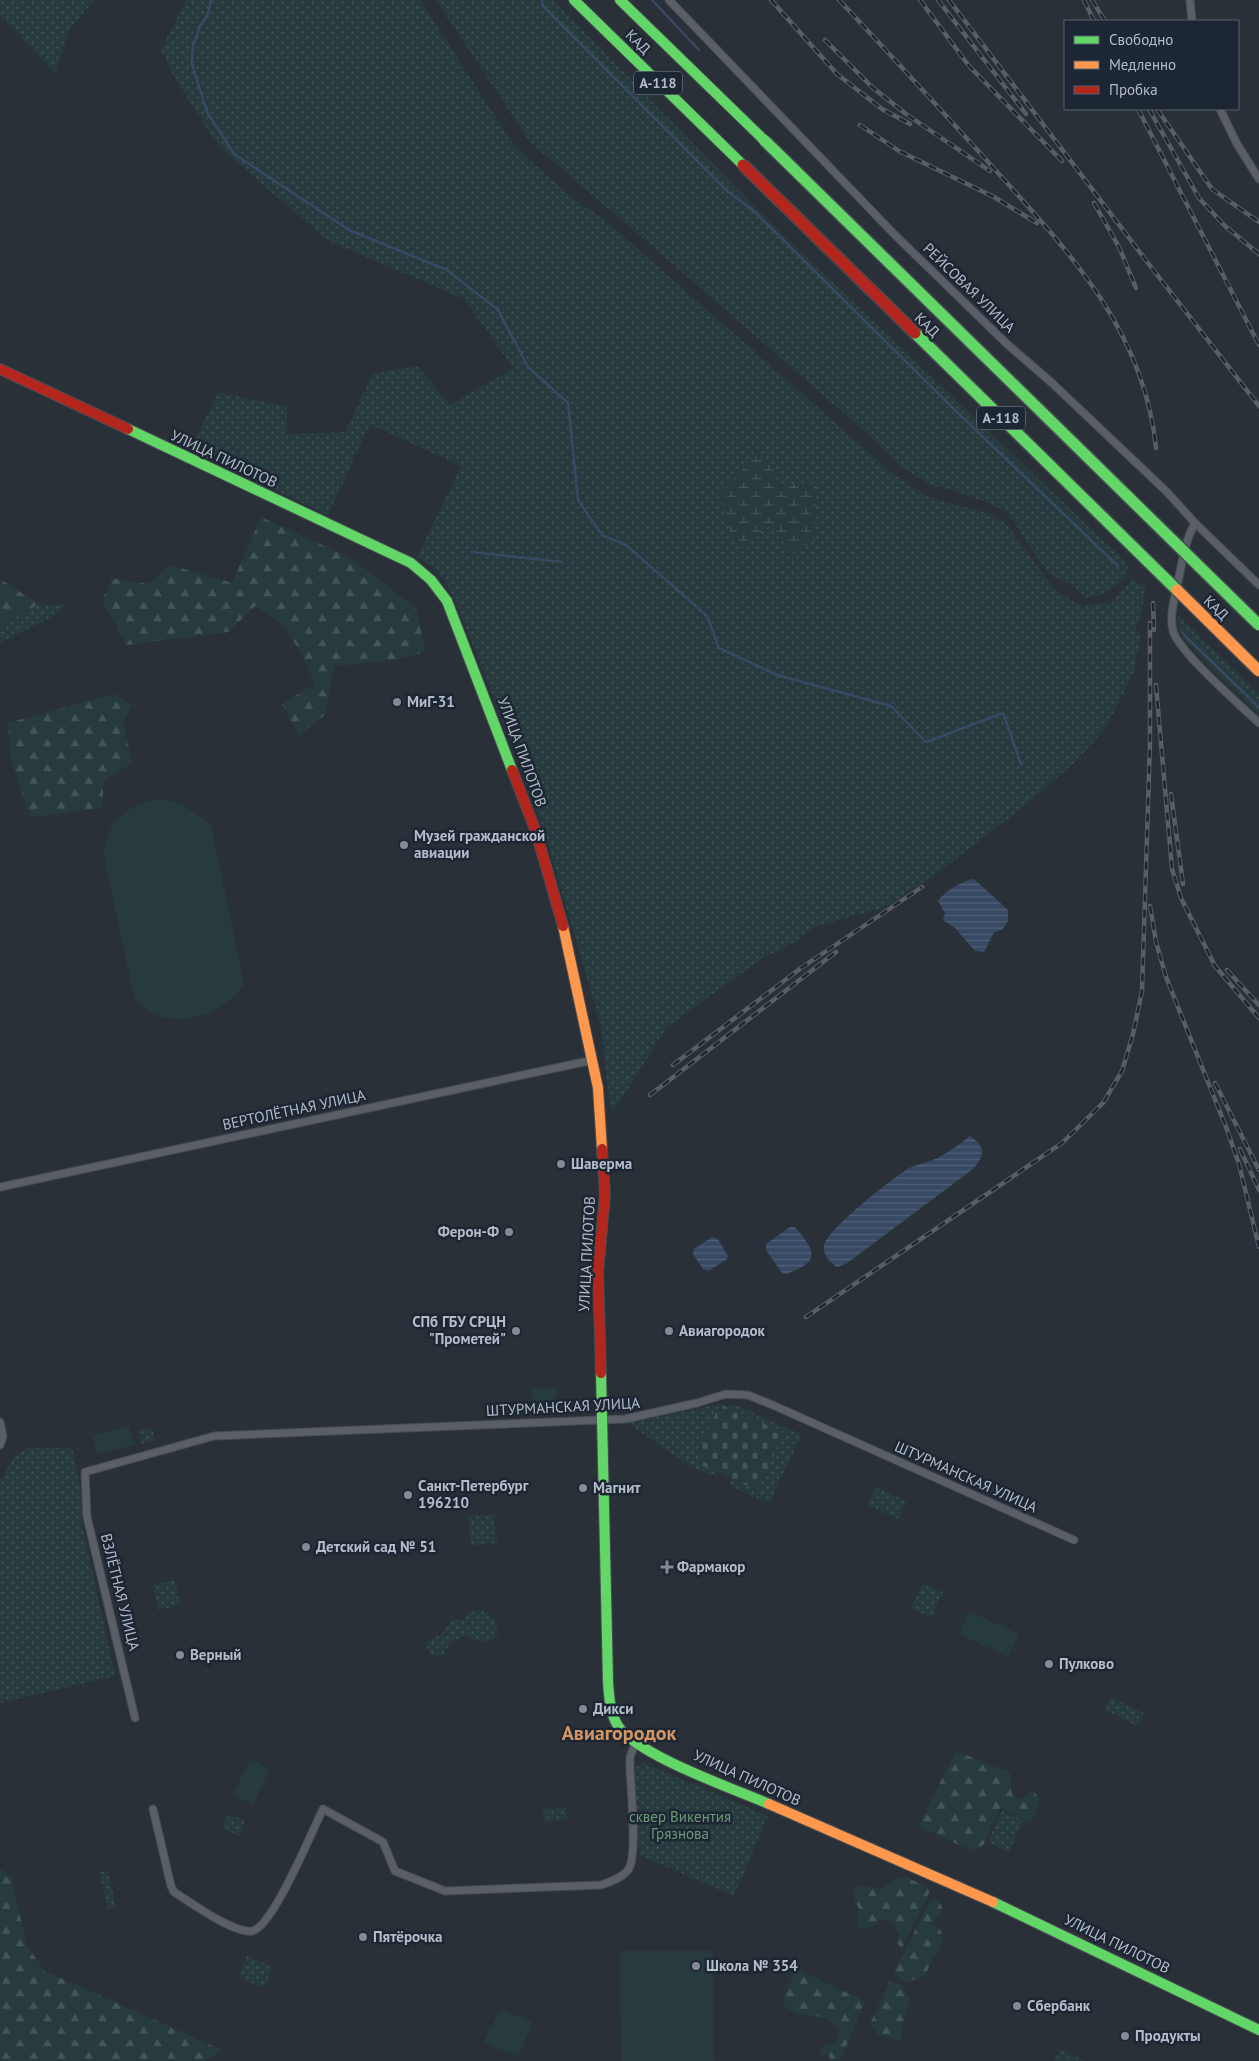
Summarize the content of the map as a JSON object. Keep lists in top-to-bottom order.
{
  "streets": {
    "main road": ["КАД", "А-118", "УЛИЦА ПИЛОТОВ"],
    "street": [
      "РЕЙСОВАЯ УЛИЦА",
      "ВЕРТОЛЁТНАЯ УЛИЦА",
      "ШТУРМАНСКАЯ УЛИЦА",
      "ВЗЛЁТНАЯ УЛИЦА"
    ]
  },
  "crossings": [
    ["УЛИЦА ПИЛОТОВ", "ВЕРТОЛЁТНАЯ УЛИЦА"],
    ["УЛИЦА ПИЛОТОВ", "ШТУРМАНСКАЯ УЛИЦА"],
    ["ШТУРМАНСКАЯ УЛИЦА", "ВЗЛЁТНАЯ УЛИЦА"]
  ],
  "districts": ["Авиагородок"],
  "parks": ["сквер Викентия Грязнова"],
  "places": {
    "other": [
      "МиГ-31",
      "Музей гражданской авиации",
      "Шаверма",
      "Ферон-Ф",
      "СПб ГБУ СРЦН \"Прометей\"",
      "Авиагородок",
      "Магнит",
      "Санкт-Петербург 196210",
      "Детский сад № 51",
      "Верный",
      "Пулково",
      "Дикси",
      "Пятёрочка",
      "Школа № 354",
      "Сбербанк",
      "Продукты"
    ],
    "health": ["Фармакор"]
  },
  "legend": ["Свободно", "Медленно", "Пробка"]
}
